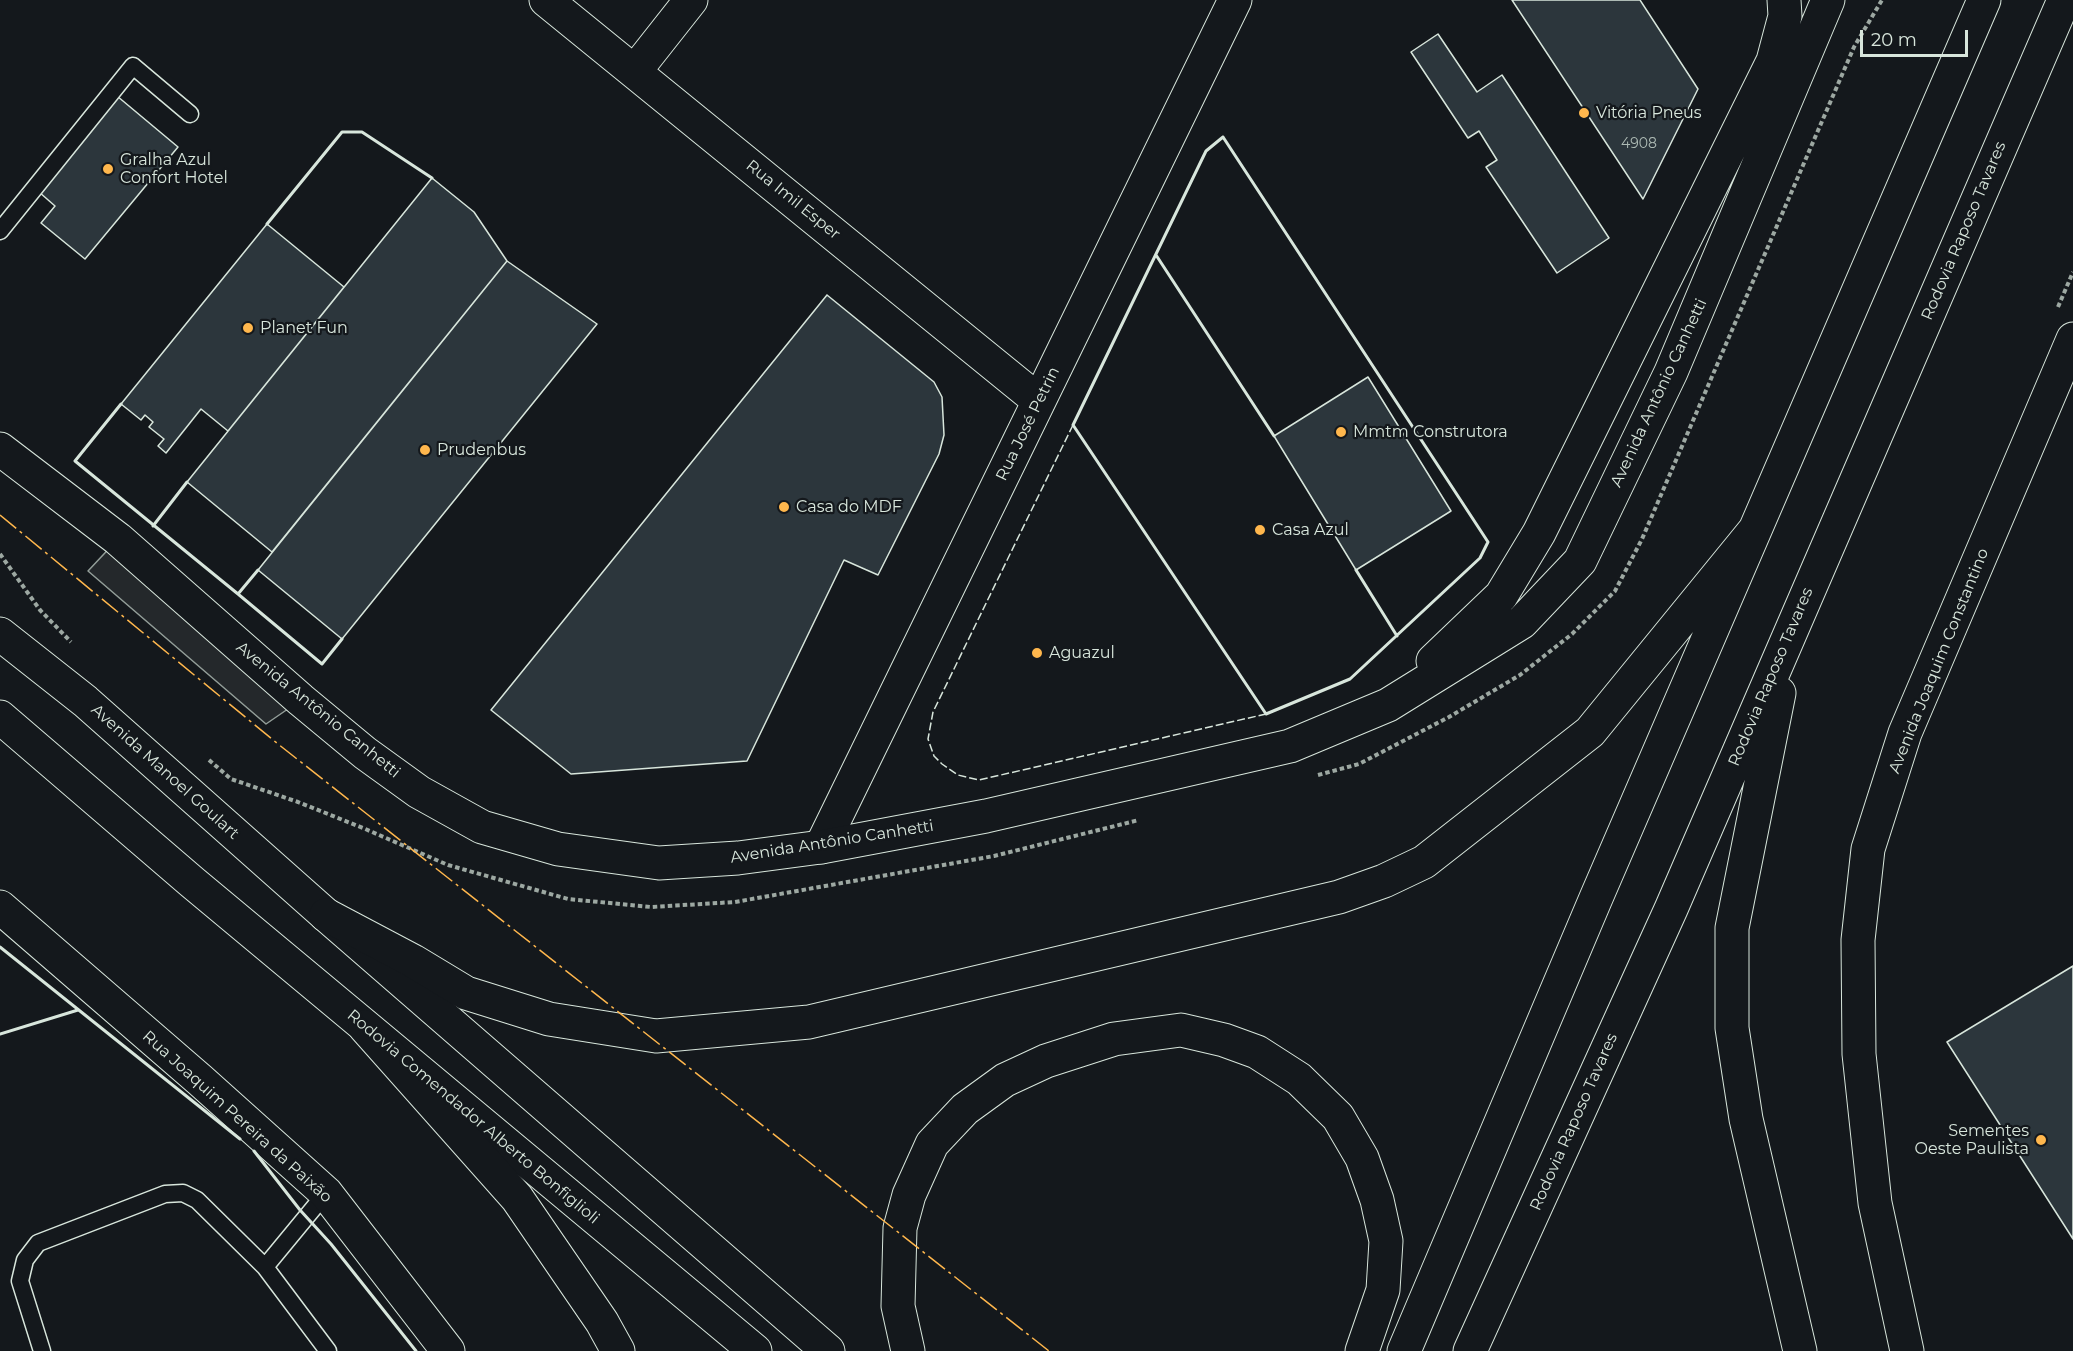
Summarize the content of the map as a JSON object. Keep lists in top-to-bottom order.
{
  "streets": {
    "main road": [
      "Rua Imil Esper",
      "Rodovia Raposo Tavares",
      "Avenida Antônio Canhetti",
      "Rua José Petrin",
      "Avenida Joaquim Constantino",
      "Avenida Manoel Goulart",
      "Rua Joaquim Pereira da Paixão",
      "Rodovia Comendador Alberto Bonfiglioli"
    ]
  },
  "crossings": [
    ["Rua Imil Esper", "Rua José Petrin"],
    ["Avenida Antônio Canhetti", "Rua José Petrin"]
  ],
  "places": [
    "Vitória Pneus",
    "Gralha Azul Confort Hotel",
    "Planet Fun",
    "Mmtm Construtora",
    "Prudenbus",
    "Casa do MDF",
    "Casa Azul",
    "Aguazul",
    "Sementes Oeste Paulista"
  ],
  "house_numbers": ["4908"],
  "scale_bar": "20 m"
}
